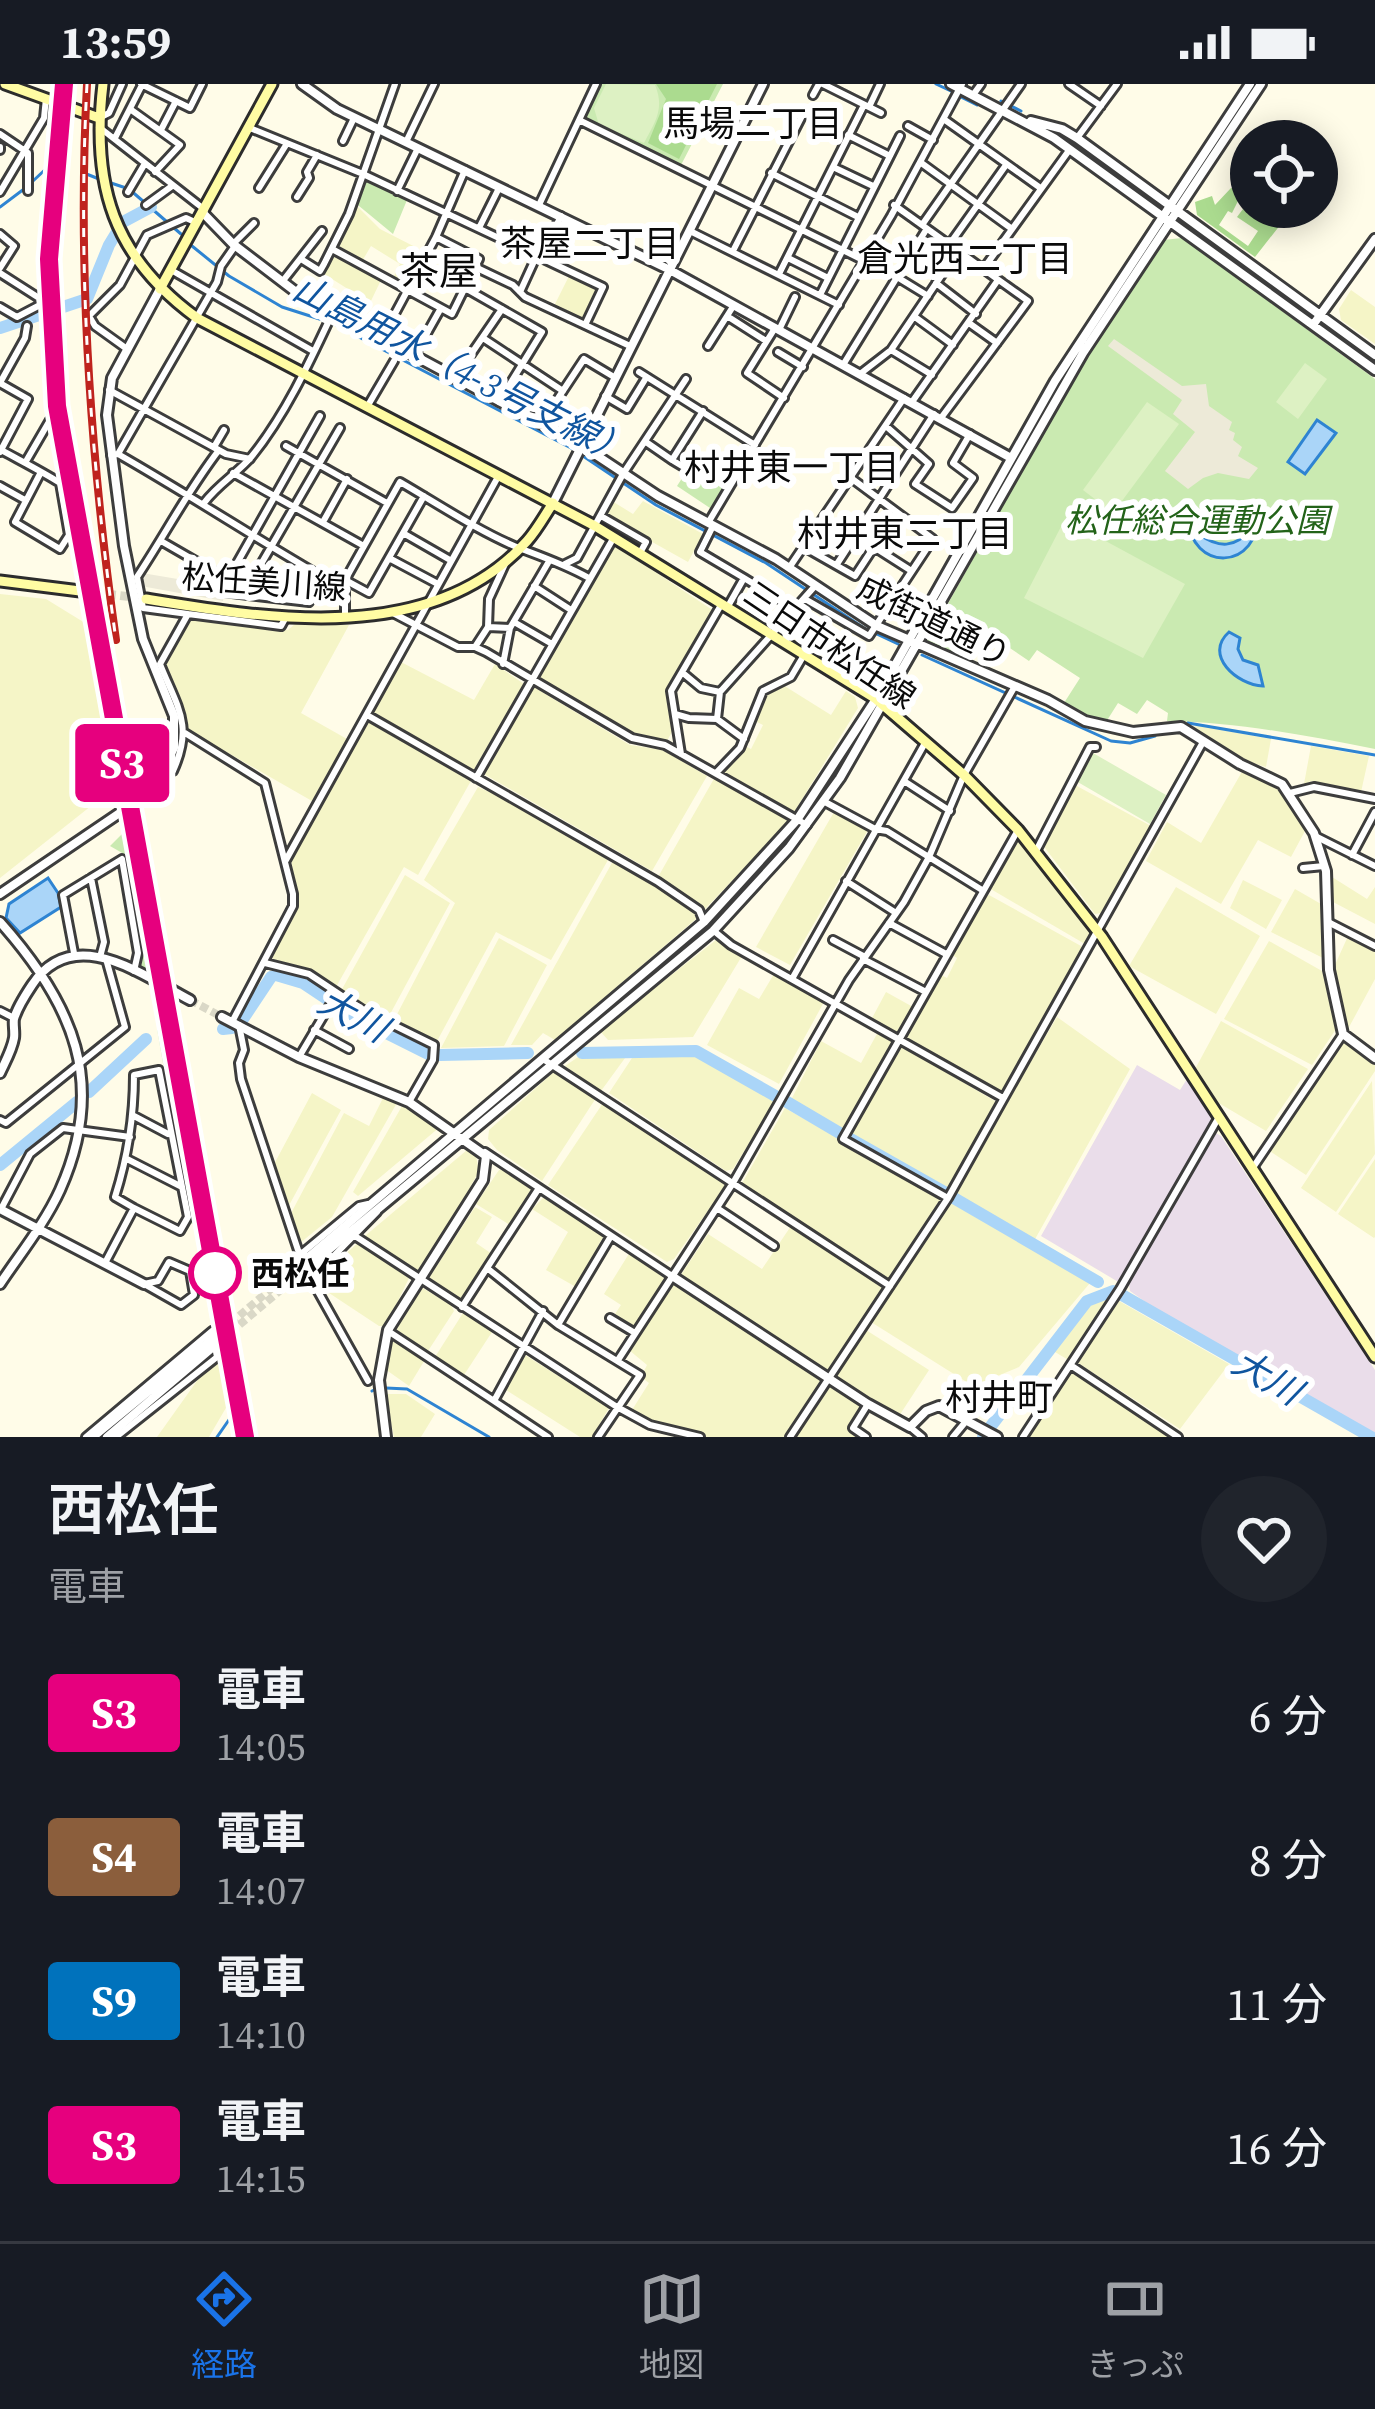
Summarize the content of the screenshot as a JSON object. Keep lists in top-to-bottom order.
{
  "streets": {
    "main road": ["松任美川線", "三日市松任線"],
    "street": ["成街道通り"]
  },
  "crossings": [
    ["松任美川線", "三日市松任線"]
  ],
  "districts": [
    "馬場二丁目",
    "茶屋二丁目",
    "倉光西二丁目",
    "茶屋",
    "村井東一丁目",
    "村井東二丁目",
    "村井町"
  ],
  "water": ["山島用水（4-3号支線）", "大川"],
  "parks": ["松任総合運動公園"],
  "places": ["西松任"],
  "page": {
    "status": "13:59",
    "on_map": "S3",
    "heading": ["西松任", "電車"],
    "list": [
      {
        "mark": "S3",
        "name": "電車",
        "note": "14:05",
        "value": "6 分"
      },
      {
        "mark": "S4",
        "name": "電車",
        "note": "14:07",
        "value": "8 分"
      },
      {
        "mark": "S9",
        "name": "電車",
        "note": "14:10",
        "value": "11 分"
      },
      {
        "mark": "S3",
        "name": "電車",
        "note": "14:15",
        "value": "16 分"
      }
    ],
    "tabs": ["経路", "地図", "きっぷ"]
  }
}
